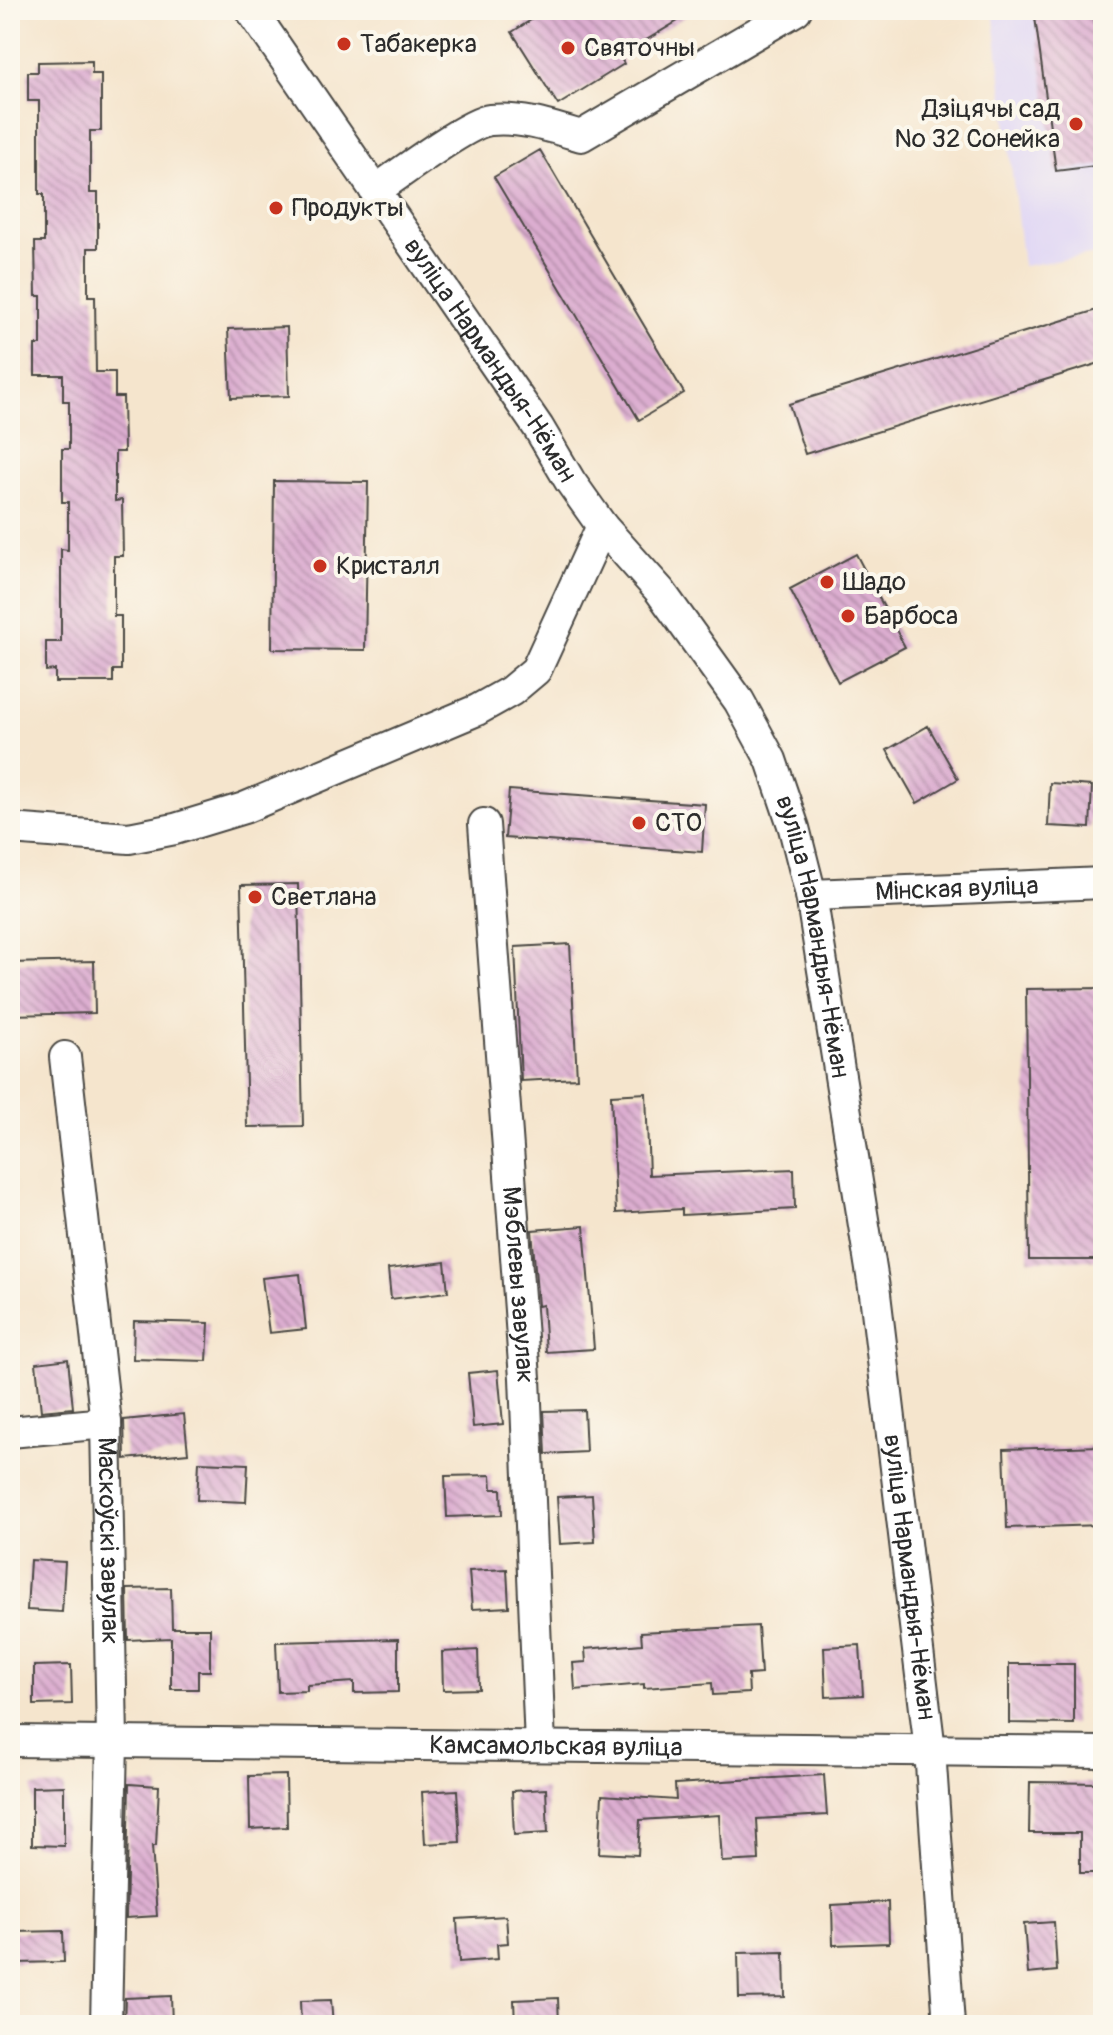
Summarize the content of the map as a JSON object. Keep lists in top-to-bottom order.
{
  "streets": {
    "street": [
      "вуліца Нармандыя-Нёман",
      "Мінская вуліца",
      "Мэблевы завулак",
      "Маскоўскі завулак",
      "Камсамольская вуліца"
    ]
  },
  "crossings": [
    ["вуліца Нармандыя-Нёман", "Мінская вуліца"],
    ["вуліца Нармандыя-Нёман", "Камсамольская вуліца"],
    ["Мэблевы завулак", "Камсамольская вуліца"],
    ["Маскоўскі завулак", "Камсамольская вуліца"]
  ],
  "places": [
    "Табакерка",
    "Святочны",
    "Дзіцячы сад № 32 Сонейка",
    "Продукты",
    "Кристалл",
    "Шадо",
    "Барбоса",
    "СТО",
    "Светлана"
  ]
}
